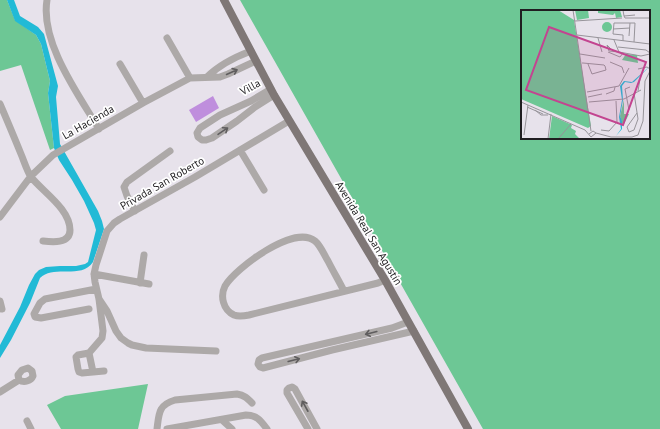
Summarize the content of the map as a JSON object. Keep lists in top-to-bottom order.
{
  "streets": {
    "main road": ["Avenida Real San Agustín"],
    "street": ["Villa", "La Hacienda", "Privada San Roberto"]
  },
  "crossings": [
    ["Villa", "Avenida Real San Agustín"],
    ["La Hacienda", "Avenida Real San Agustín"],
    ["Privada San Roberto", "Avenida Real San Agustín"]
  ]
}
